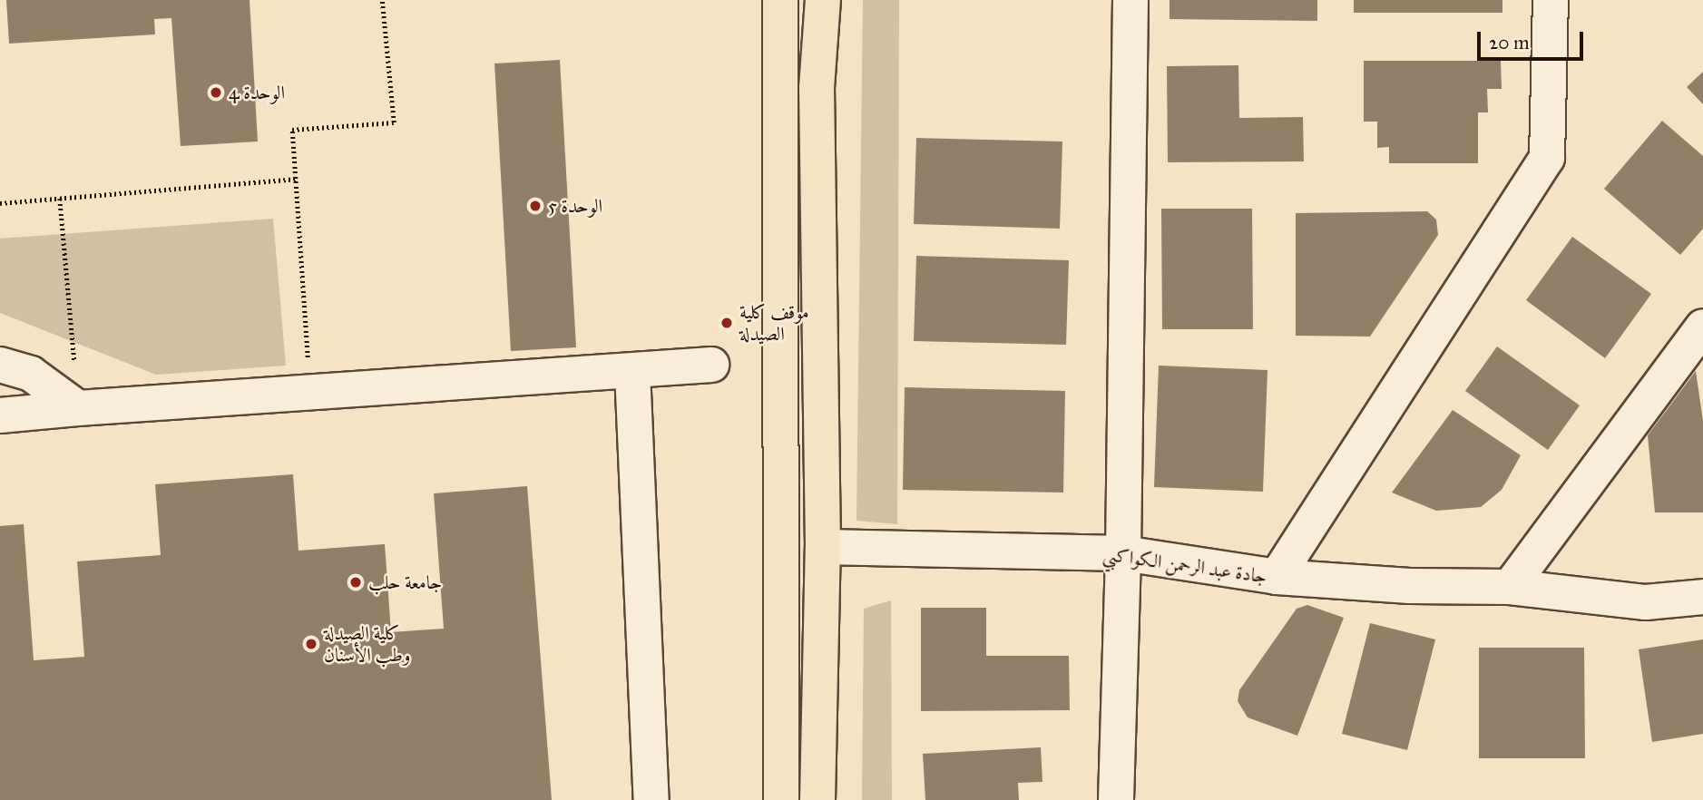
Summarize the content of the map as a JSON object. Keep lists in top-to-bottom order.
{
  "streets": {
    "street": ["جادة عبد الرحمن الكواكبي"]
  },
  "places": [
    "الوحدة 4",
    "الوحدة 5",
    "موقف كلية الصيدلة",
    "جامعة حلب",
    "كلية الصيدلة وطب الأسنان"
  ],
  "scale_bar": "20 m"
}
